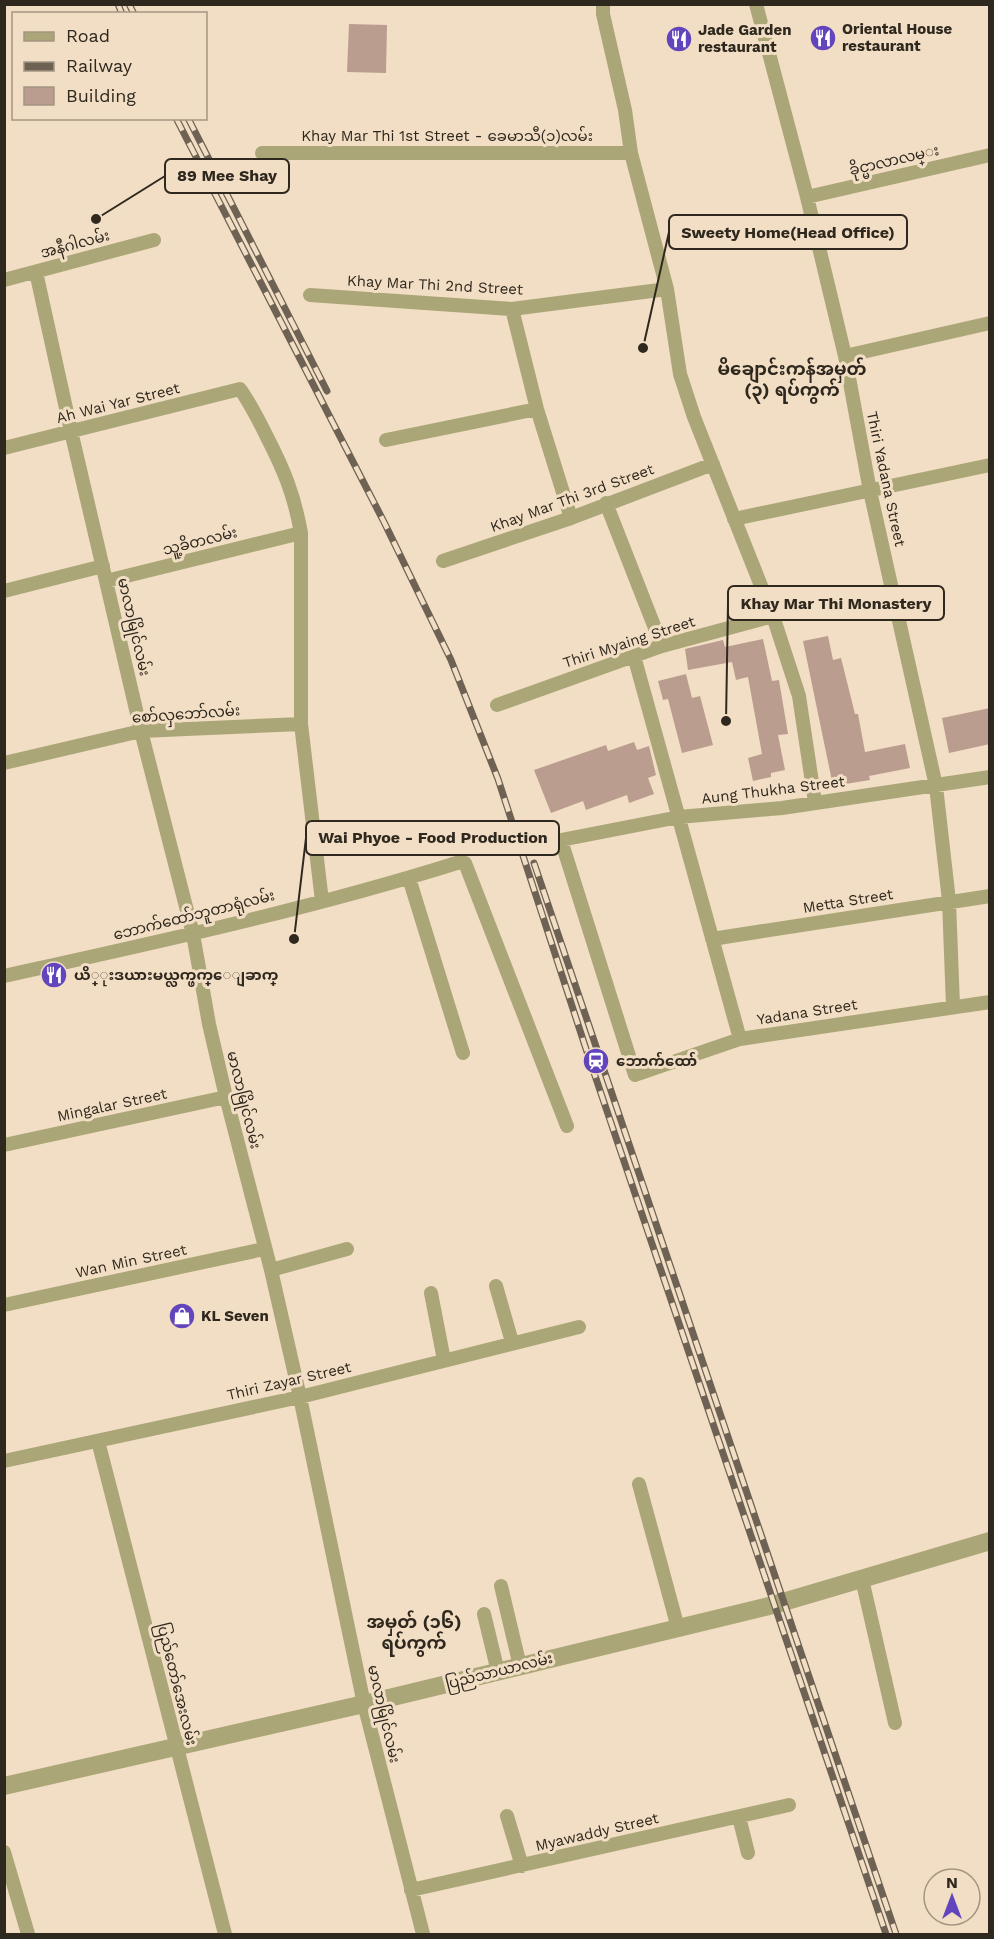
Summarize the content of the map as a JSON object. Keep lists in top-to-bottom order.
{
  "streets": {
    "street": [
      "Khay Mar Thi 1st Street - ခေမာသီ(၁)လမ်း",
      "ခိုင္မာလာလမ္း",
      "အနီဂါလမ်း",
      "Khay Mar Thi 2nd Street",
      "Ah Wai Yar Street",
      "Thiri Yadana Street",
      "Khay Mar Thi 3rd Street",
      "သူ့ခိတလမ်း",
      "မာလာမြိုင်လမ်း",
      "Thiri Myaing Street",
      "စော်လှဘော်လမ်း",
      "Aung Thukha Street",
      "Metta Street",
      "ဘောက်ထော်ဘူတာရုံလမ်း",
      "Yadana Street",
      "Mingalar Street",
      "Wan Min Street",
      "Thiri Zayar Street",
      "ပြည်သာယာလမ်း",
      "ပြည်တော်အေးလမ်း",
      "Myawaddy Street"
    ]
  },
  "crossings": [
    ["ခိုင္မာလာလမ္း", "Thiri Yadana Street"],
    ["အနီဂါလမ်း", "မာလာမြိုင်လမ်း"],
    ["Ah Wai Yar Street", "သူ့ခိတလမ်း"],
    ["Ah Wai Yar Street", "မာလာမြိုင်လမ်း"],
    ["Thiri Yadana Street", "Aung Thukha Street"],
    ["Thiri Yadana Street", "Metta Street"],
    ["Thiri Yadana Street", "Yadana Street"],
    ["သူ့ခိတလမ်း", "မာလာမြိုင်လမ်း"],
    ["မာလာမြိုင်လမ်း", "စော်လှဘော်လမ်း"],
    ["မာလာမြိုင်လမ်း", "ဘောက်ထော်ဘူတာရုံလမ်း"],
    ["မာလာမြိုင်လမ်း", "Mingalar Street"],
    ["မာလာမြိုင်လမ်း", "Wan Min Street"],
    ["မာလာမြိုင်လမ်း", "Thiri Zayar Street"],
    ["မာလာမြိုင်လမ်း", "ပြည်သာယာလမ်း"],
    ["မာလာမြိုင်လမ်း", "Myawaddy Street"],
    ["Aung Thukha Street", "Yadana Street"],
    ["Thiri Zayar Street", "ပြည်တော်အေးလမ်း"],
    ["ပြည်သာယာလမ်း", "ပြည်တော်အေးလမ်း"]
  ],
  "districts": ["မိချောင်းကန်အမှတ် (၃) ရပ်ကွက်", "အမှတ် (၁၆) ရပ်ကွက်"],
  "places": {
    "restaurant": ["Oriental House restaurant", "Jade Garden restaurant", "ယိ္ုးဒယားမယ္လက္ဖက္ေျခာက္"],
    "other": [
      "89 Mee Shay",
      "Sweety Home(Head Office)",
      "Khay Mar Thi Monastery",
      "Wai Phyoe - Food Production"
    ],
    "station": ["ဘောက်ထော်"],
    "shop": ["KL Seven"]
  },
  "legend": ["Road", "Railway", "Building"],
  "north": "top"
}
